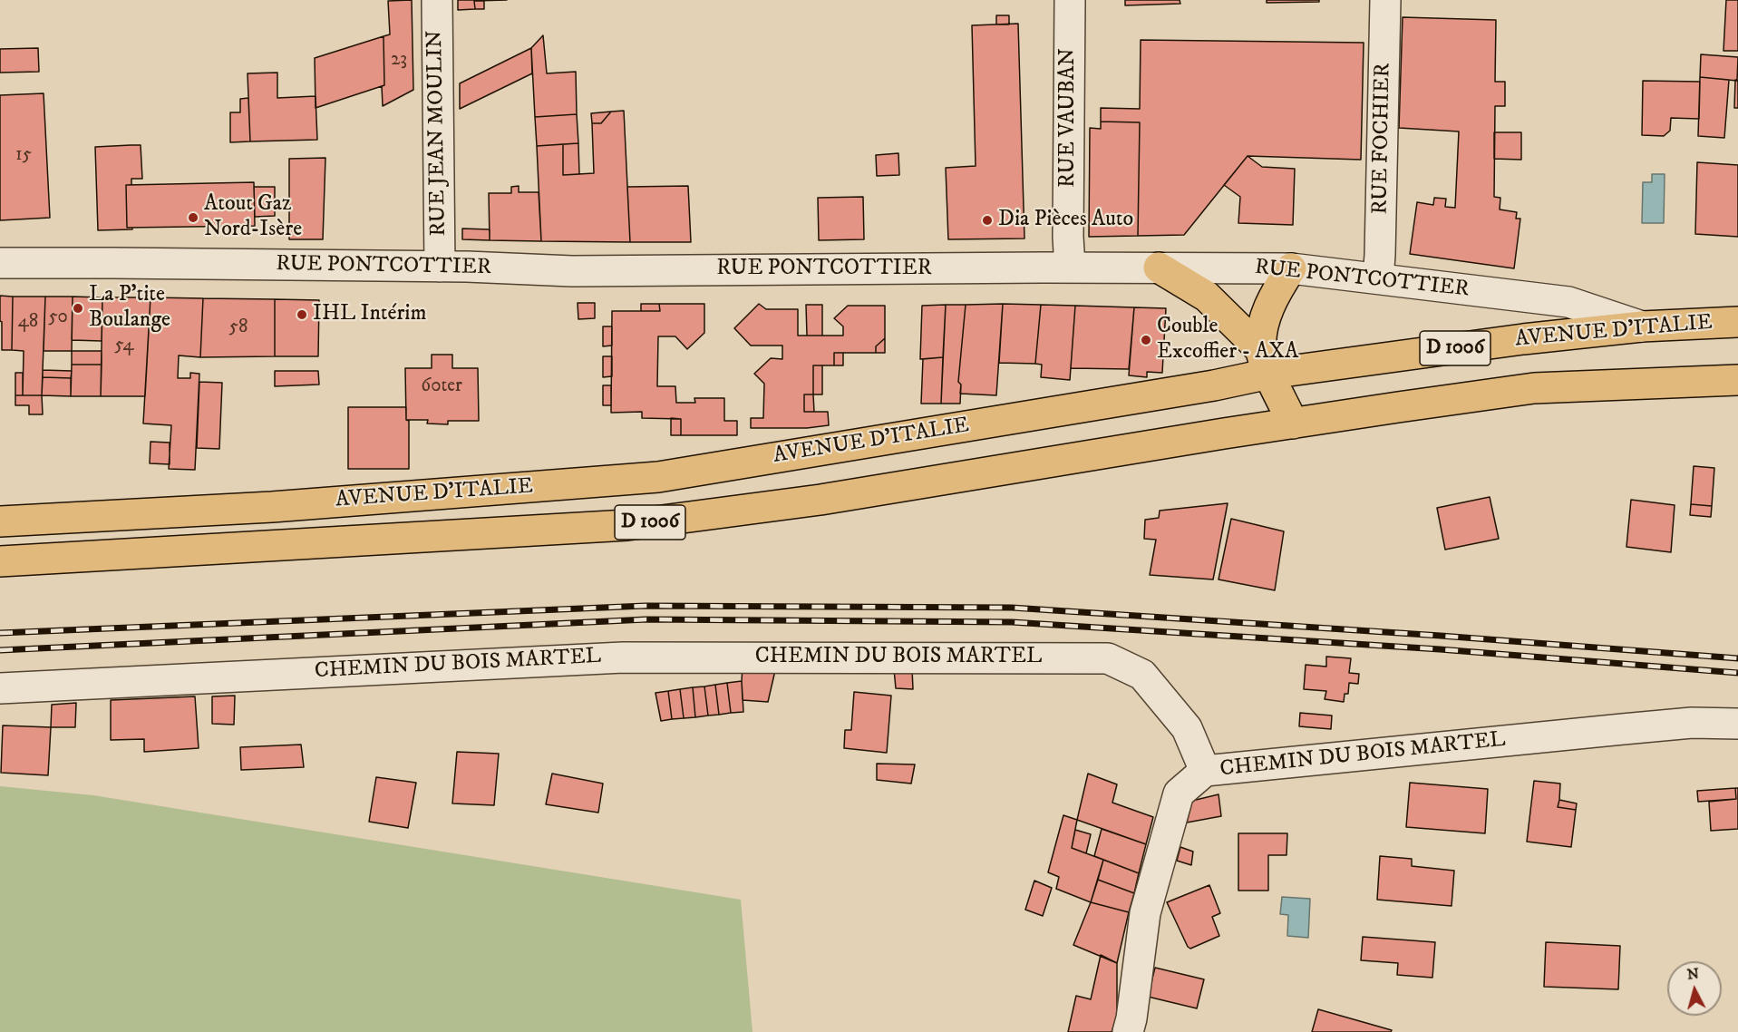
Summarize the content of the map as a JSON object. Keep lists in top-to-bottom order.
{
  "streets": {
    "main road": ["AVENUE D'ITALIE", "D 1006"],
    "street": [
      "RUE VAUBAN",
      "RUE JEAN MOULIN",
      "RUE FOCHIER",
      "RUE PONTCOTTIER",
      "CHEMIN DU BOIS MARTEL"
    ]
  },
  "crossings": [
    ["RUE VAUBAN", "RUE PONTCOTTIER"],
    ["RUE JEAN MOULIN", "RUE PONTCOTTIER"],
    ["RUE FOCHIER", "RUE PONTCOTTIER"],
    ["RUE PONTCOTTIER", "AVENUE D'ITALIE"]
  ],
  "places": [
    "Atout Gaz Nord-Isère",
    "Dia Pièces Auto",
    "La P'tite Boulange",
    "IHL Intérim",
    "Couble Excoffier - AXA"
  ],
  "house_numbers": [
    "23",
    "15",
    "50",
    "48",
    "58",
    "54",
    "60ter"
  ],
  "north": "top"
}
